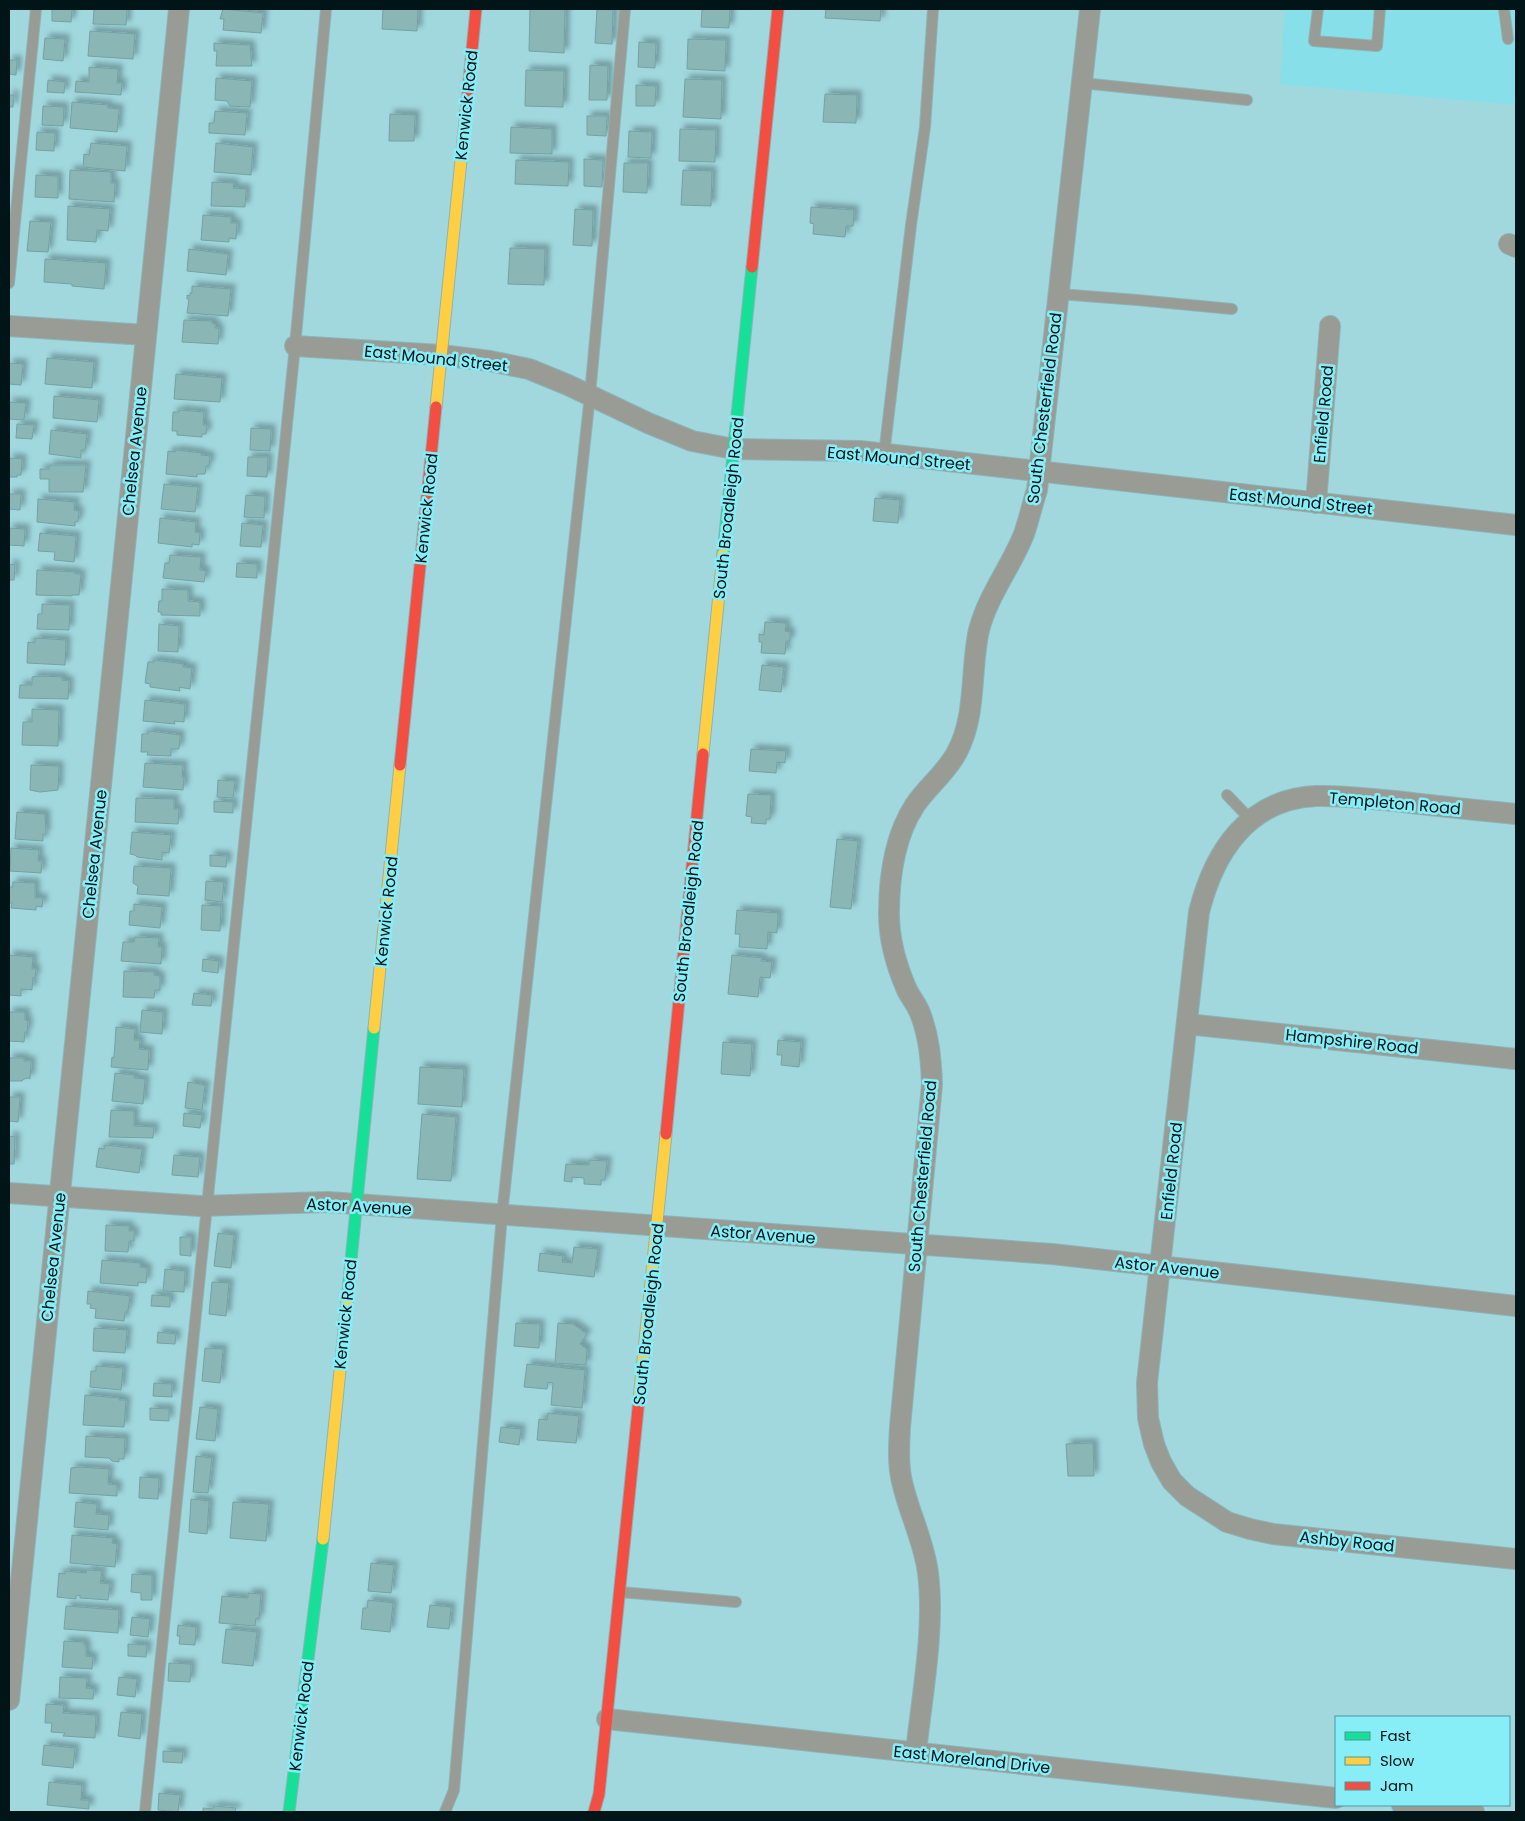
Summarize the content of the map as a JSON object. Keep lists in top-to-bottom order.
{
  "streets": {
    "street": [
      "Kenwick Road",
      "East Mound Street",
      "South Chesterfield Road",
      "Enfield Road",
      "Chelsea Avenue",
      "South Broadleigh Road",
      "Templeton Road",
      "Hampshire Road",
      "Astor Avenue",
      "Ashby Road",
      "East Moreland Drive"
    ]
  },
  "crossings": [
    ["Kenwick Road", "East Mound Street"],
    ["Kenwick Road", "Astor Avenue"],
    ["East Mound Street", "South Chesterfield Road"],
    ["East Mound Street", "Enfield Road"],
    ["East Mound Street", "South Broadleigh Road"],
    ["South Chesterfield Road", "Astor Avenue"],
    ["South Chesterfield Road", "East Moreland Drive"],
    ["Enfield Road", "Templeton Road"],
    ["Enfield Road", "Hampshire Road"],
    ["Enfield Road", "Astor Avenue"],
    ["Enfield Road", "Ashby Road"],
    ["Chelsea Avenue", "Astor Avenue"],
    ["South Broadleigh Road", "Astor Avenue"],
    ["South Broadleigh Road", "East Moreland Drive"]
  ],
  "legend": ["Fast", "Slow", "Jam"]
}
